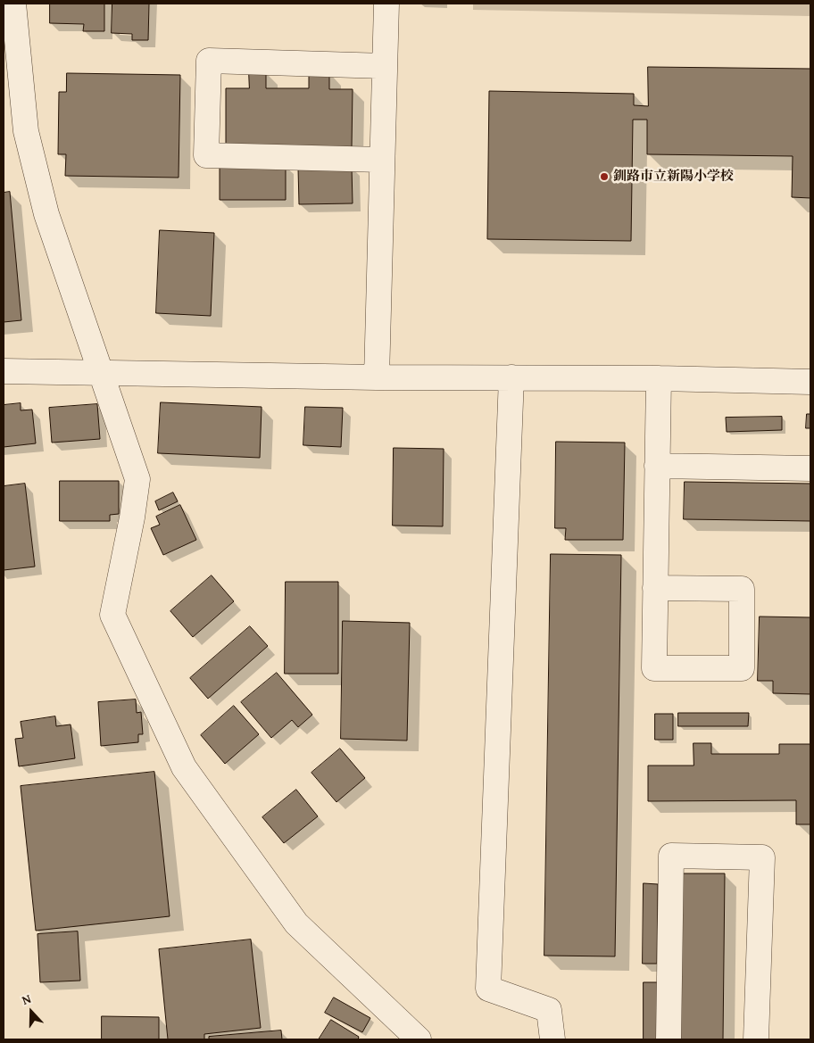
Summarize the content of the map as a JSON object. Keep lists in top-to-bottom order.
{
  "places": ["釧路市立新陽小学校"],
  "north": "top"
}
